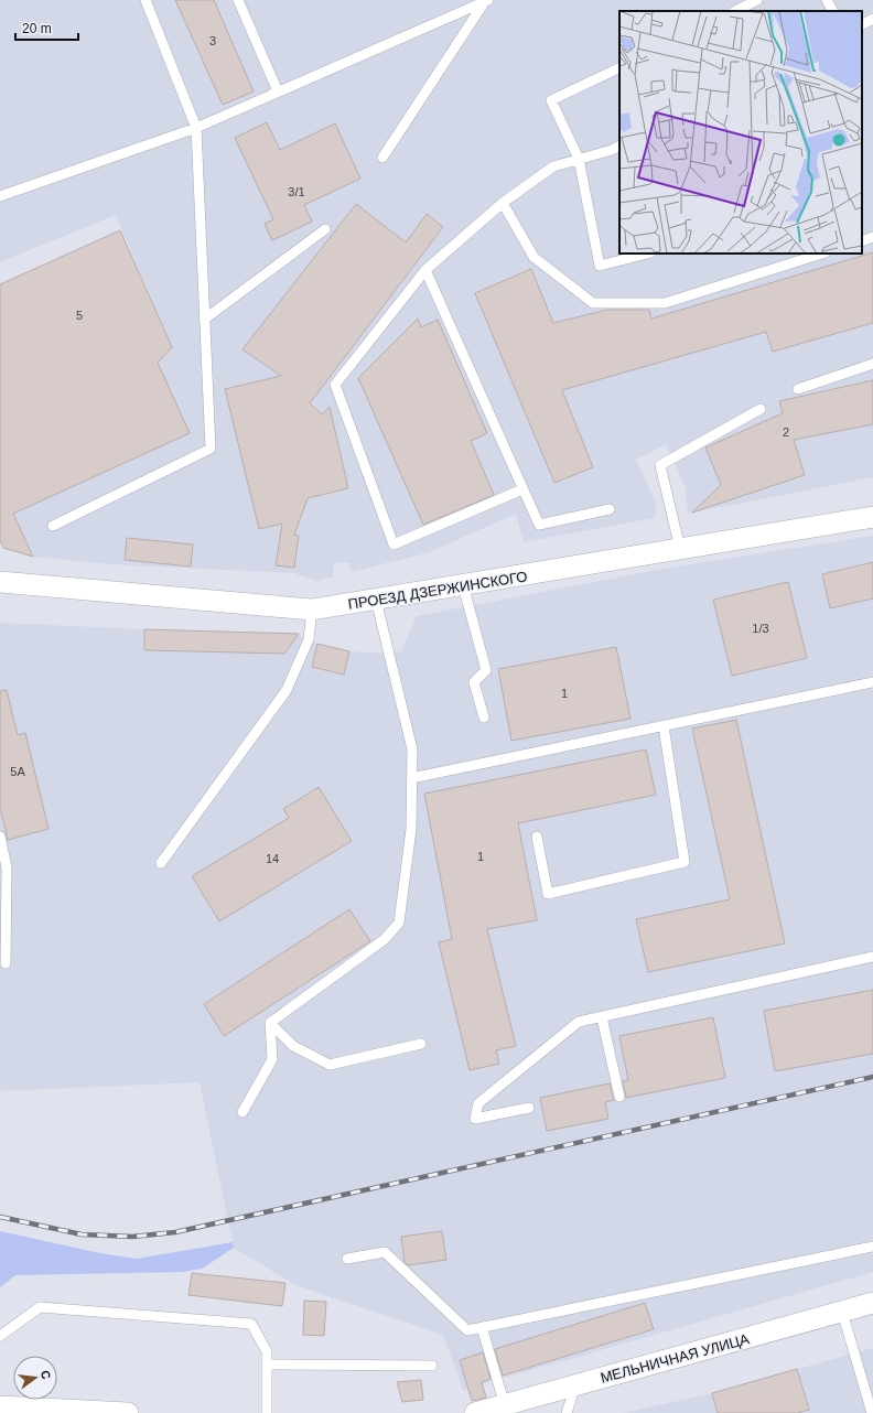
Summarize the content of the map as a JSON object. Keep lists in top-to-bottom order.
{
  "streets": {
    "street": ["ПРОЕЗД ДЗЕРЖИНСКОГО", "МЕЛЬНИЧНАЯ УЛИЦА"]
  },
  "house_numbers": [
    "3",
    "3/1",
    "5",
    "2",
    "1/3",
    "1",
    "5А",
    "1",
    "14"
  ],
  "scale_bar": "20 m",
  "north": "right"
}
